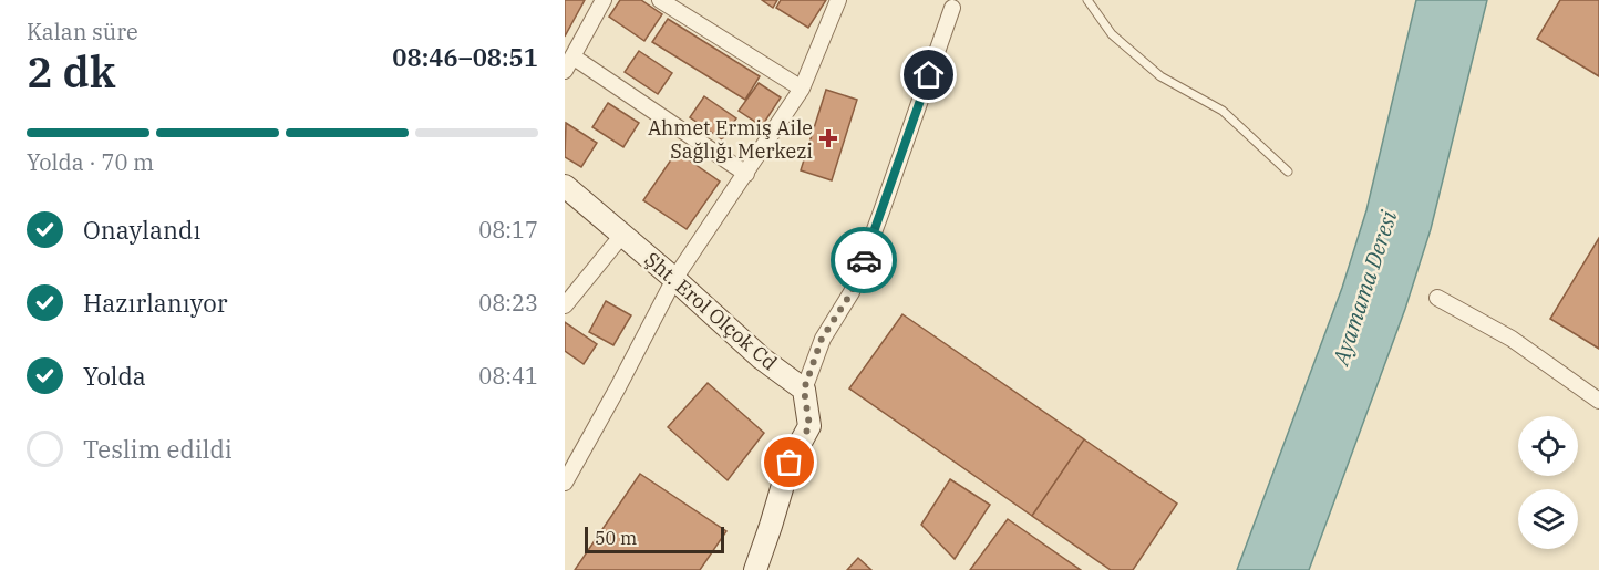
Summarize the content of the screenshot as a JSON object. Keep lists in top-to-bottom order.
{
  "streets": {
    "street": ["Şht. Erol Olçok Cd"]
  },
  "water": ["Ayamama Deresi"],
  "places": {
    "health": ["Ahmet Ermiş Aile Sağlığı Merkezi"]
  },
  "scale_bar": "50 m",
  "page": {
    "heading": ["2 dk", "Kalan süre", "08:46–08:51"],
    "bar": "Yolda · 70 m",
    "list": [
      ["Onaylandı", "08:17"],
      ["Hazırlanıyor", "08:23"],
      ["Yolda", "08:41"],
      "Teslim edildi"
    ],
    "scale": "50 m"
  }
}
